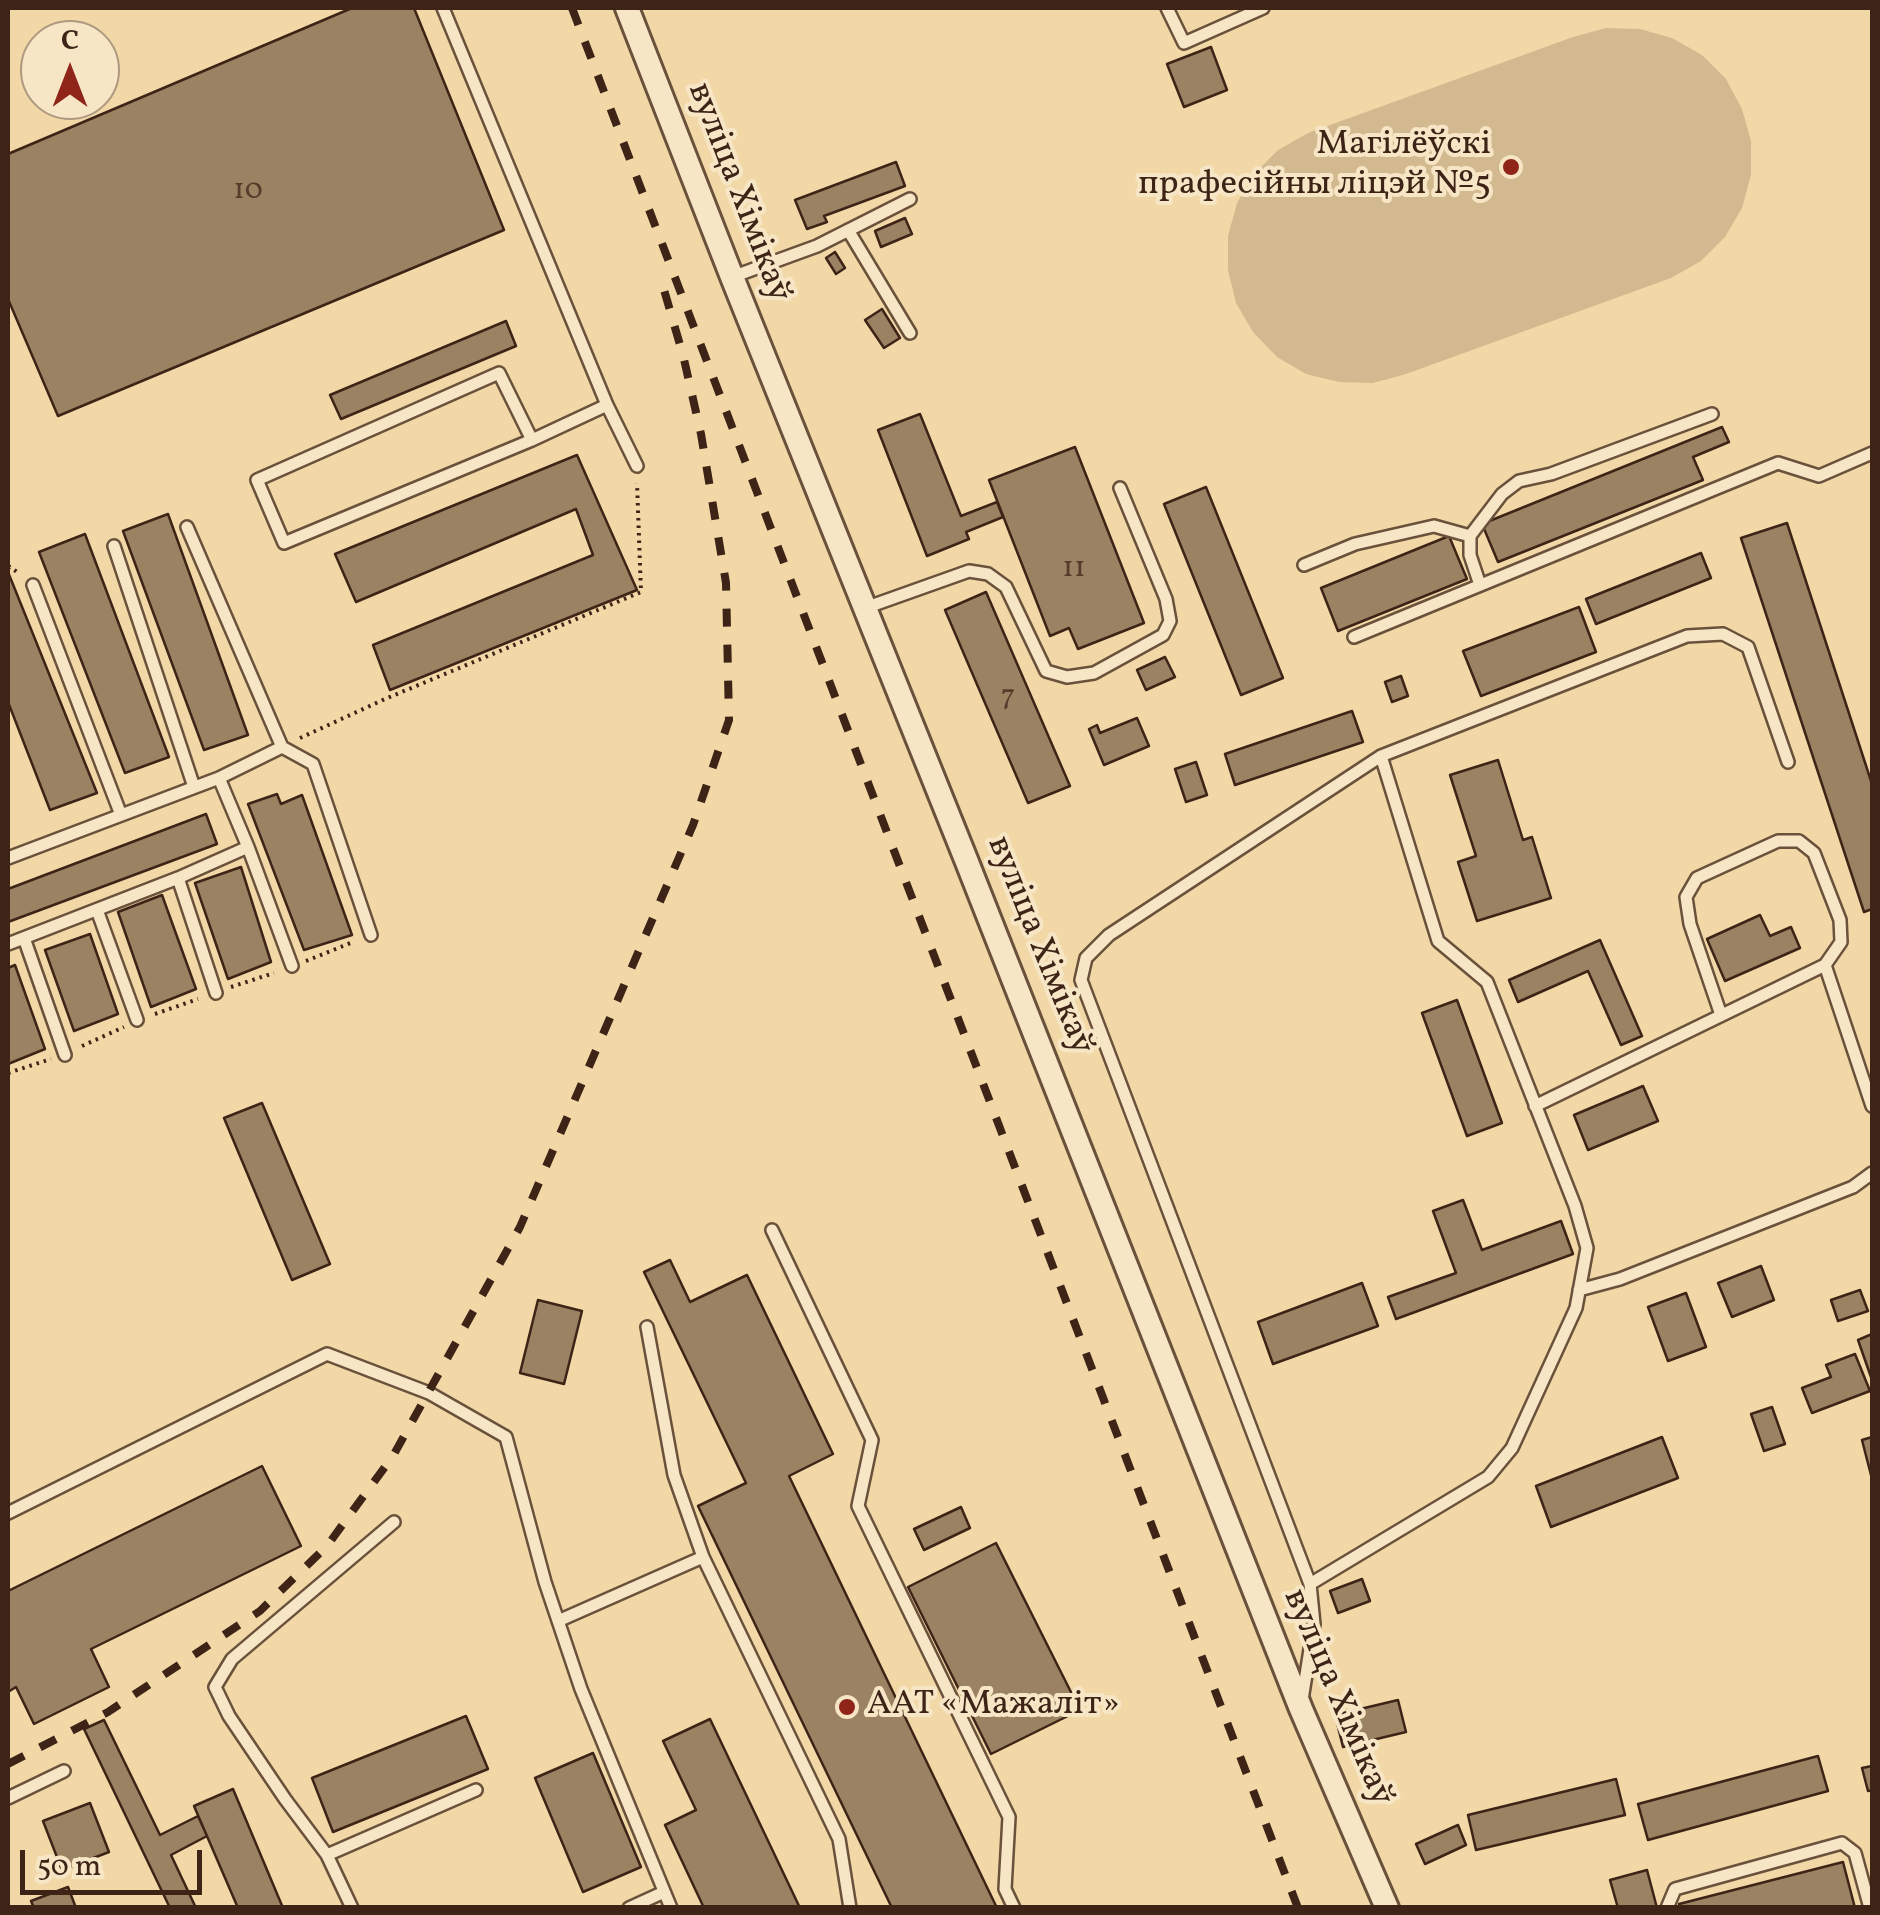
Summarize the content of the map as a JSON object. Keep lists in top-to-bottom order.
{
  "streets": {
    "street": ["вуліца Хімікаў"]
  },
  "places": ["Магілёўскі прафесійны ліцэй №5", "ААТ «Мажаліт»"],
  "house_numbers": ["10", "11", "7"],
  "scale_bar": "50 m",
  "north": "top"
}
